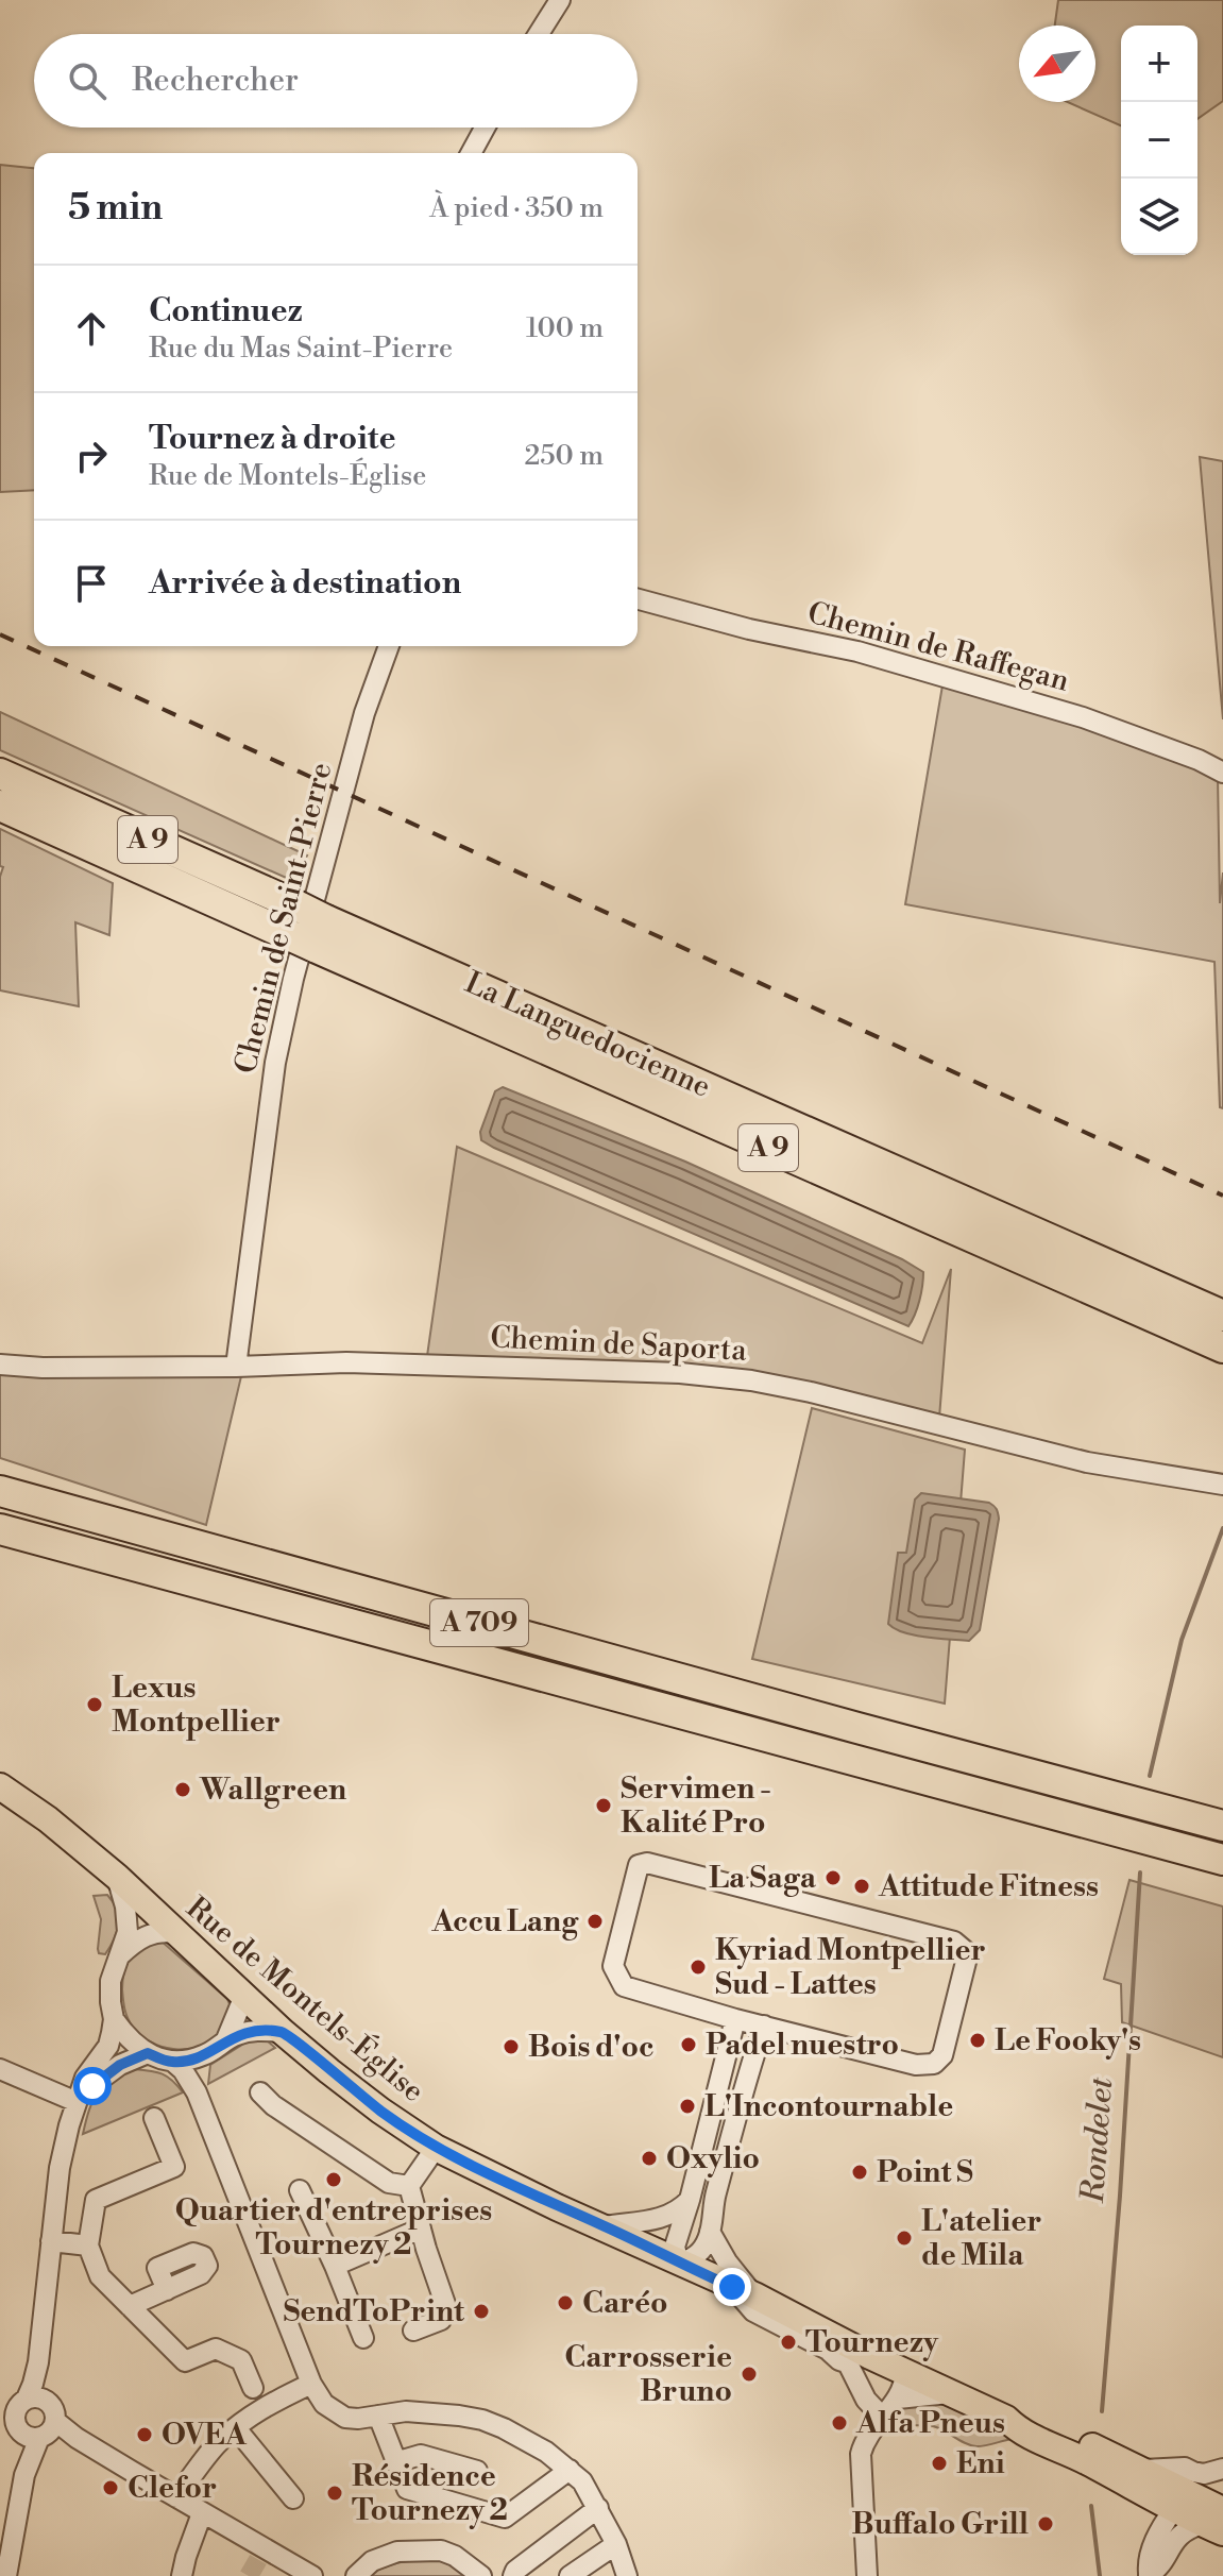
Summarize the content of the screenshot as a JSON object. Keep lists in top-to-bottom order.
{
  "streets": {
    "highway": ["A 9", "La Languedocienne", "A 709"],
    "main road": ["Rue de Montels-Église"],
    "street": ["Chemin de Raffegan", "Chemin de Saint-Pierre", "Chemin de Saporta"]
  },
  "crossings": [
    ["Chemin de Saint-Pierre", "Chemin de Saporta"]
  ],
  "water": ["Rondelet"],
  "places": [
    "Lexus Montpellier",
    "Wallgreen",
    "Servimen - Kalité Pro",
    "La Saga",
    "Attitude Fitness",
    "Accu Lang",
    "Kyriad Montpellier Sud - Lattes",
    "Le Fooky's",
    "Padel nuestro",
    "Bois d'oc",
    "L'Incontournable",
    "Oxylio",
    "Point S",
    "Quartier d'entreprises Tournezy 2",
    "L'atelier de Mila",
    "Caréo",
    "SendToPrint",
    "Tournezy",
    "Carrosserie Bruno",
    "Alfa Pneus",
    "OVEA",
    "Eni",
    "Clefor",
    "Résidence Tournezy 2",
    "Buffalo Grill"
  ],
  "north": "bottom left",
  "page": {
    "map_buttons": ["+", "−"],
    "search": "Rechercher",
    "heading": ["5 min", "À pied · 350 m"],
    "list": [
      ["Continuez", "Rue du Mas Saint-Pierre", "100 m"],
      ["Tournez à droite", "Rue de Montels-Église", "250 m"],
      "Arrivée à destination"
    ]
  }
}
